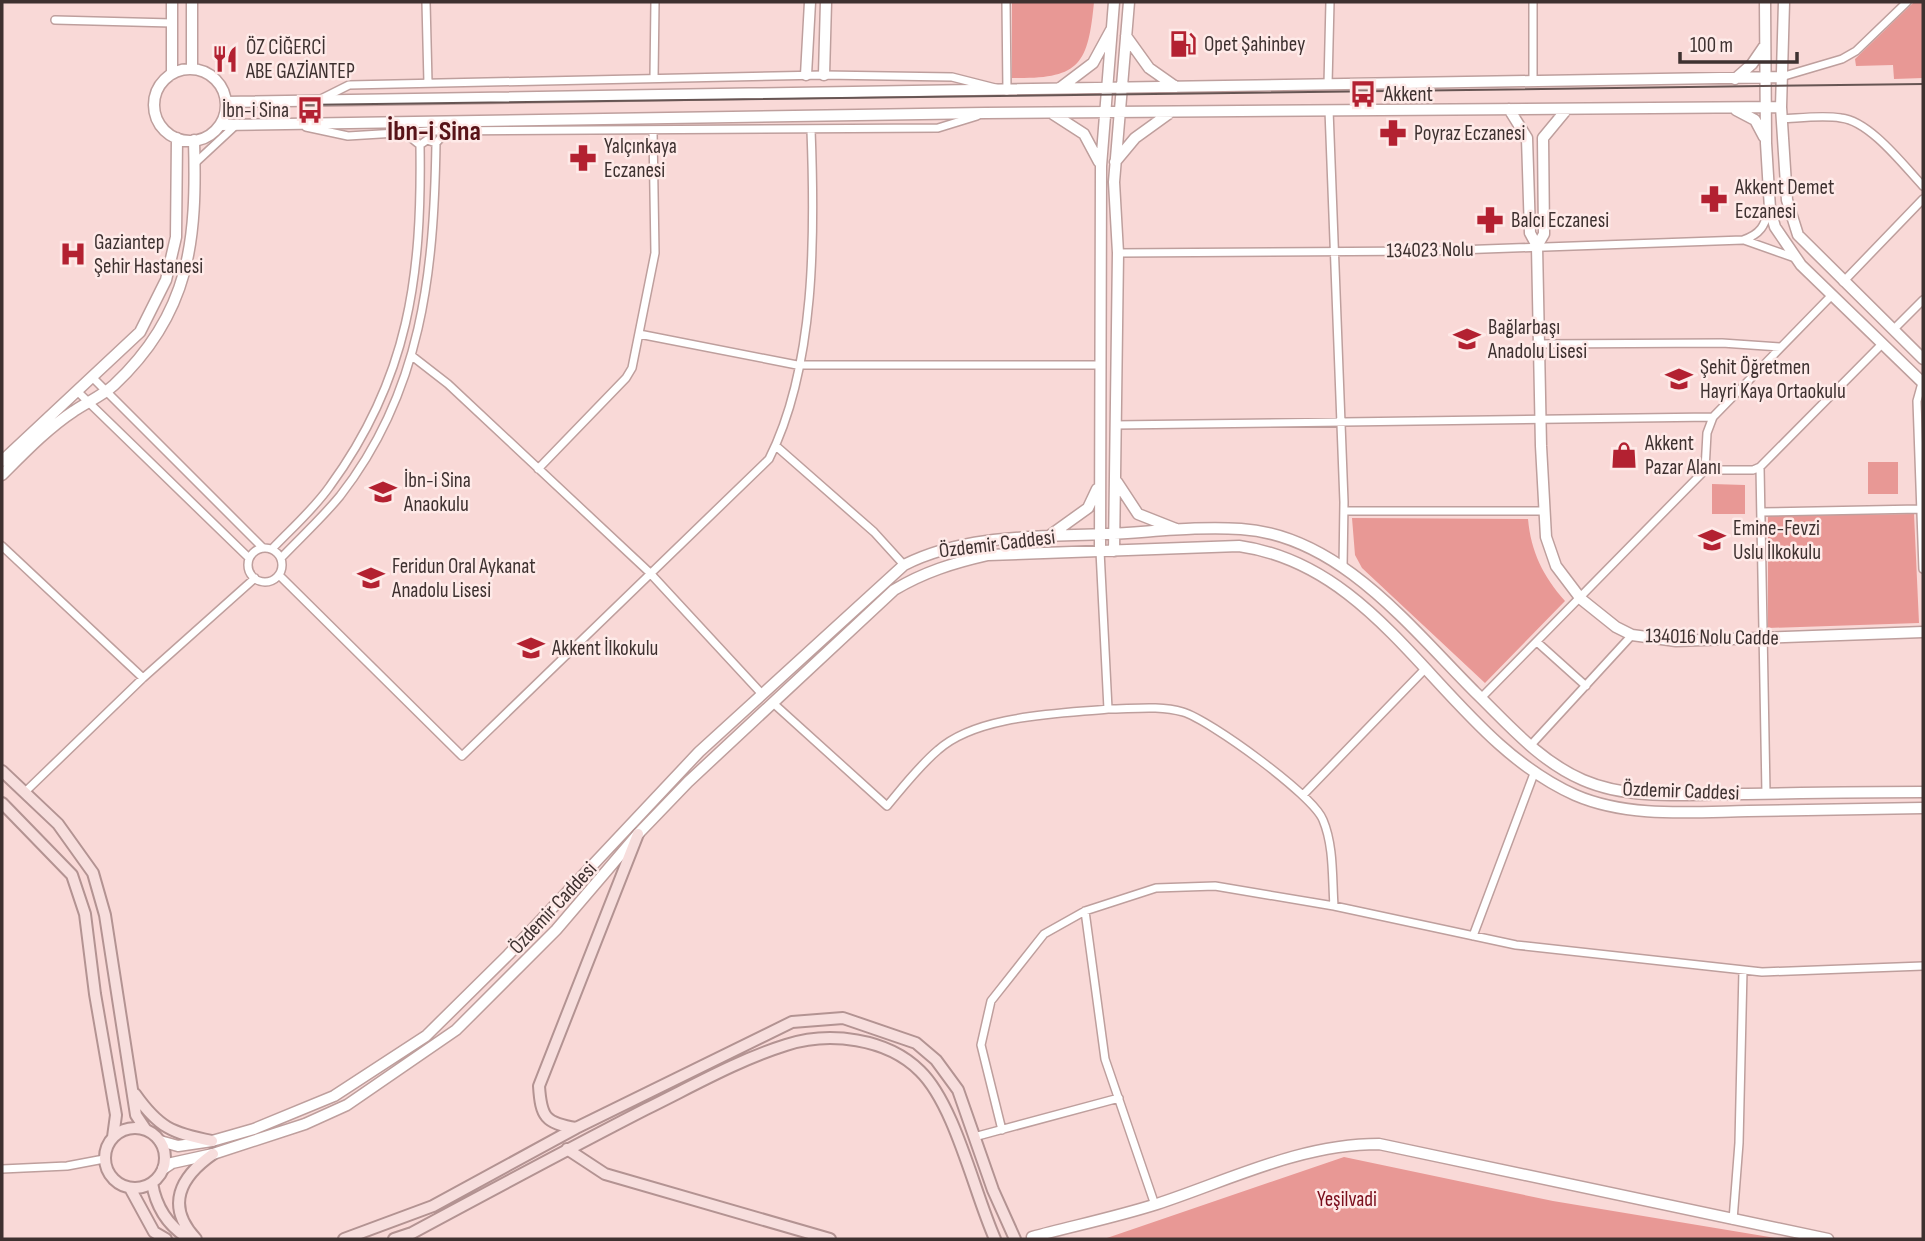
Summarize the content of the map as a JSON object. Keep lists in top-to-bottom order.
{
  "streets": {
    "main road": ["Özdemir Caddesi", "134016 Nolu Cadde"],
    "street": ["134023 Nolu"]
  },
  "crossings": [
    ["134023 Nolu", "134016 Nolu Cadde"]
  ],
  "districts": ["İbn-i Sina"],
  "parks": ["Yeşilvadi"],
  "places": {
    "fuel station": ["Opet Şahinbey"],
    "restaurant": ["ÖZ CİĞERCİ ABE GAZİANTEP"],
    "bus stop": ["Akkent", "İbn-i Sina"],
    "pharmacy": [
      "Poyraz Eczanesi",
      "Yalçınkaya Eczanesi",
      "Akkent Demet Eczanesi",
      "Balcı Eczanesi"
    ],
    "hospital": ["Gaziantep Şehir Hastanesi"],
    "school or university": [
      "Bağlarbaşı Anadolu Lisesi",
      "Şehit Öğretmen Hayri Kaya Ortaokulu",
      "İbn-i Sina Anaokulu",
      "Emine-Fevzi Uslu İlkokulu",
      "Feridun Oral Aykanat Anadolu Lisesi",
      "Akkent İlkokulu"
    ],
    "shop": ["Akkent Pazar Alanı"]
  },
  "scale_bar": "100 m"
}
